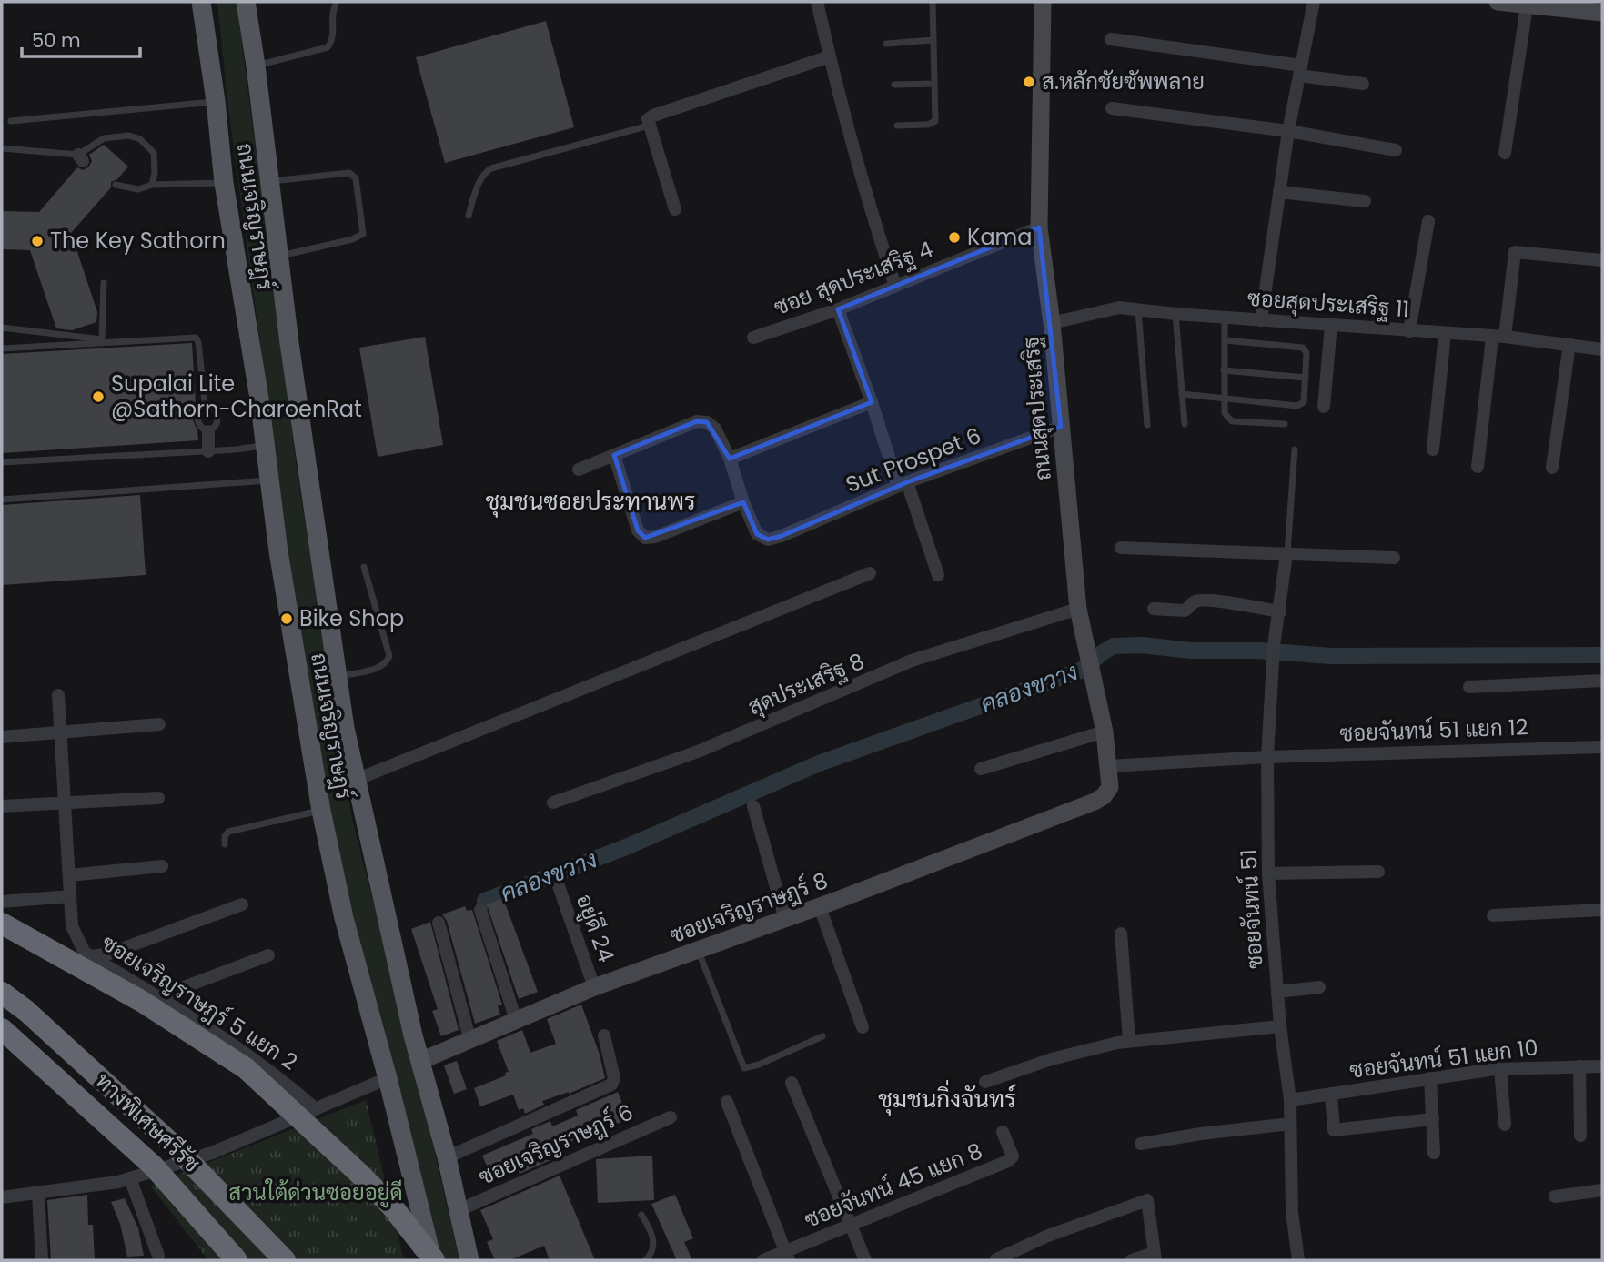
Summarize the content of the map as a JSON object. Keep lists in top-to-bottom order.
{
  "streets": {
    "highway": ["ทางพิเศษศรีรัช"],
    "main road": ["ถนนเจริญราษฎร์"],
    "street": [
      "ซอย สุดประเสริฐ 4",
      "ซอยสุดประเสริฐ 11",
      "ถนนสุดประเสริฐ",
      "Sut Prospet 6",
      "สุดประเสริฐ 8",
      "ซอยจันทน์ 51 แยก 12",
      "ซอยเจริญราษฎร์ 8",
      "ซอยจันทน์ 51",
      "อยู่ดี 24",
      "ซอยเจริญราษฎร์ 5 แยก 2",
      "ซอยจันทน์ 51 แยก 10",
      "ซอยเจริญราษฎร์ 6",
      "ซอยจันทน์ 45 แยก 8"
    ]
  },
  "crossings": [
    ["ถนนเจริญราษฎร์", "ซอยเจริญราษฎร์ 8"],
    ["ถนนเจริญราษฎร์", "ซอยเจริญราษฎร์ 6"],
    ["ซอย สุดประเสริฐ 4", "ถนนสุดประเสริฐ"],
    ["ซอยสุดประเสริฐ 11", "ถนนสุดประเสริฐ"],
    ["ถนนสุดประเสริฐ", "Sut Prospet 6"],
    ["ถนนสุดประเสริฐ", "สุดประเสริฐ 8"],
    ["ถนนสุดประเสริฐ", "ซอยจันทน์ 51 แยก 12"],
    ["ถนนสุดประเสริฐ", "ซอยเจริญราษฎร์ 8"],
    ["ซอยจันทน์ 51 แยก 12", "ซอยจันทน์ 51"],
    ["ซอยเจริญราษฎร์ 8", "อยู่ดี 24"],
    ["ซอยจันทน์ 51", "ซอยจันทน์ 51 แยก 10"]
  ],
  "districts": ["ชุมชนซอยประทานพร", "ชุมชนกิ่งจันทร์"],
  "water": ["คลองขวาง"],
  "parks": ["สวนใต้ด่วนซอยอยู่ดี"],
  "places": [
    "ส.หลักชัยซัพพลาย",
    "Kama",
    "The Key Sathorn",
    "Supalai Lite @Sathorn-CharoenRat",
    "Bike Shop"
  ],
  "scale_bar": "50 m"
}
